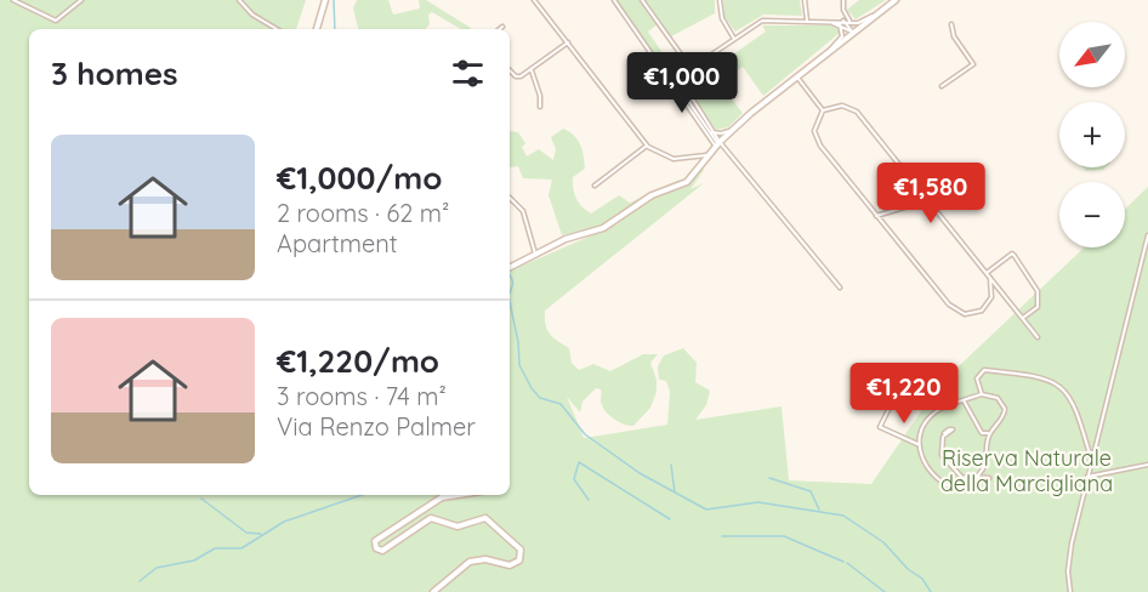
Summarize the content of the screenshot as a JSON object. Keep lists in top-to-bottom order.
{
  "parks": ["Riserva Naturale della Marcigliana"],
  "north": "bottom left",
  "page": {
    "map_buttons": ["+", "−"],
    "heading": "3 homes",
    "price": ["€1,000", "€1,580", "€1,220"],
    "list": [
      {
        "name": "€1,000/mo",
        "note": "2 rooms · 62 m² · Apartment"
      },
      {
        "name": "€1,220/mo",
        "note": "3 rooms · 74 m² · Via Renzo Palmer"
      }
    ]
  }
}
